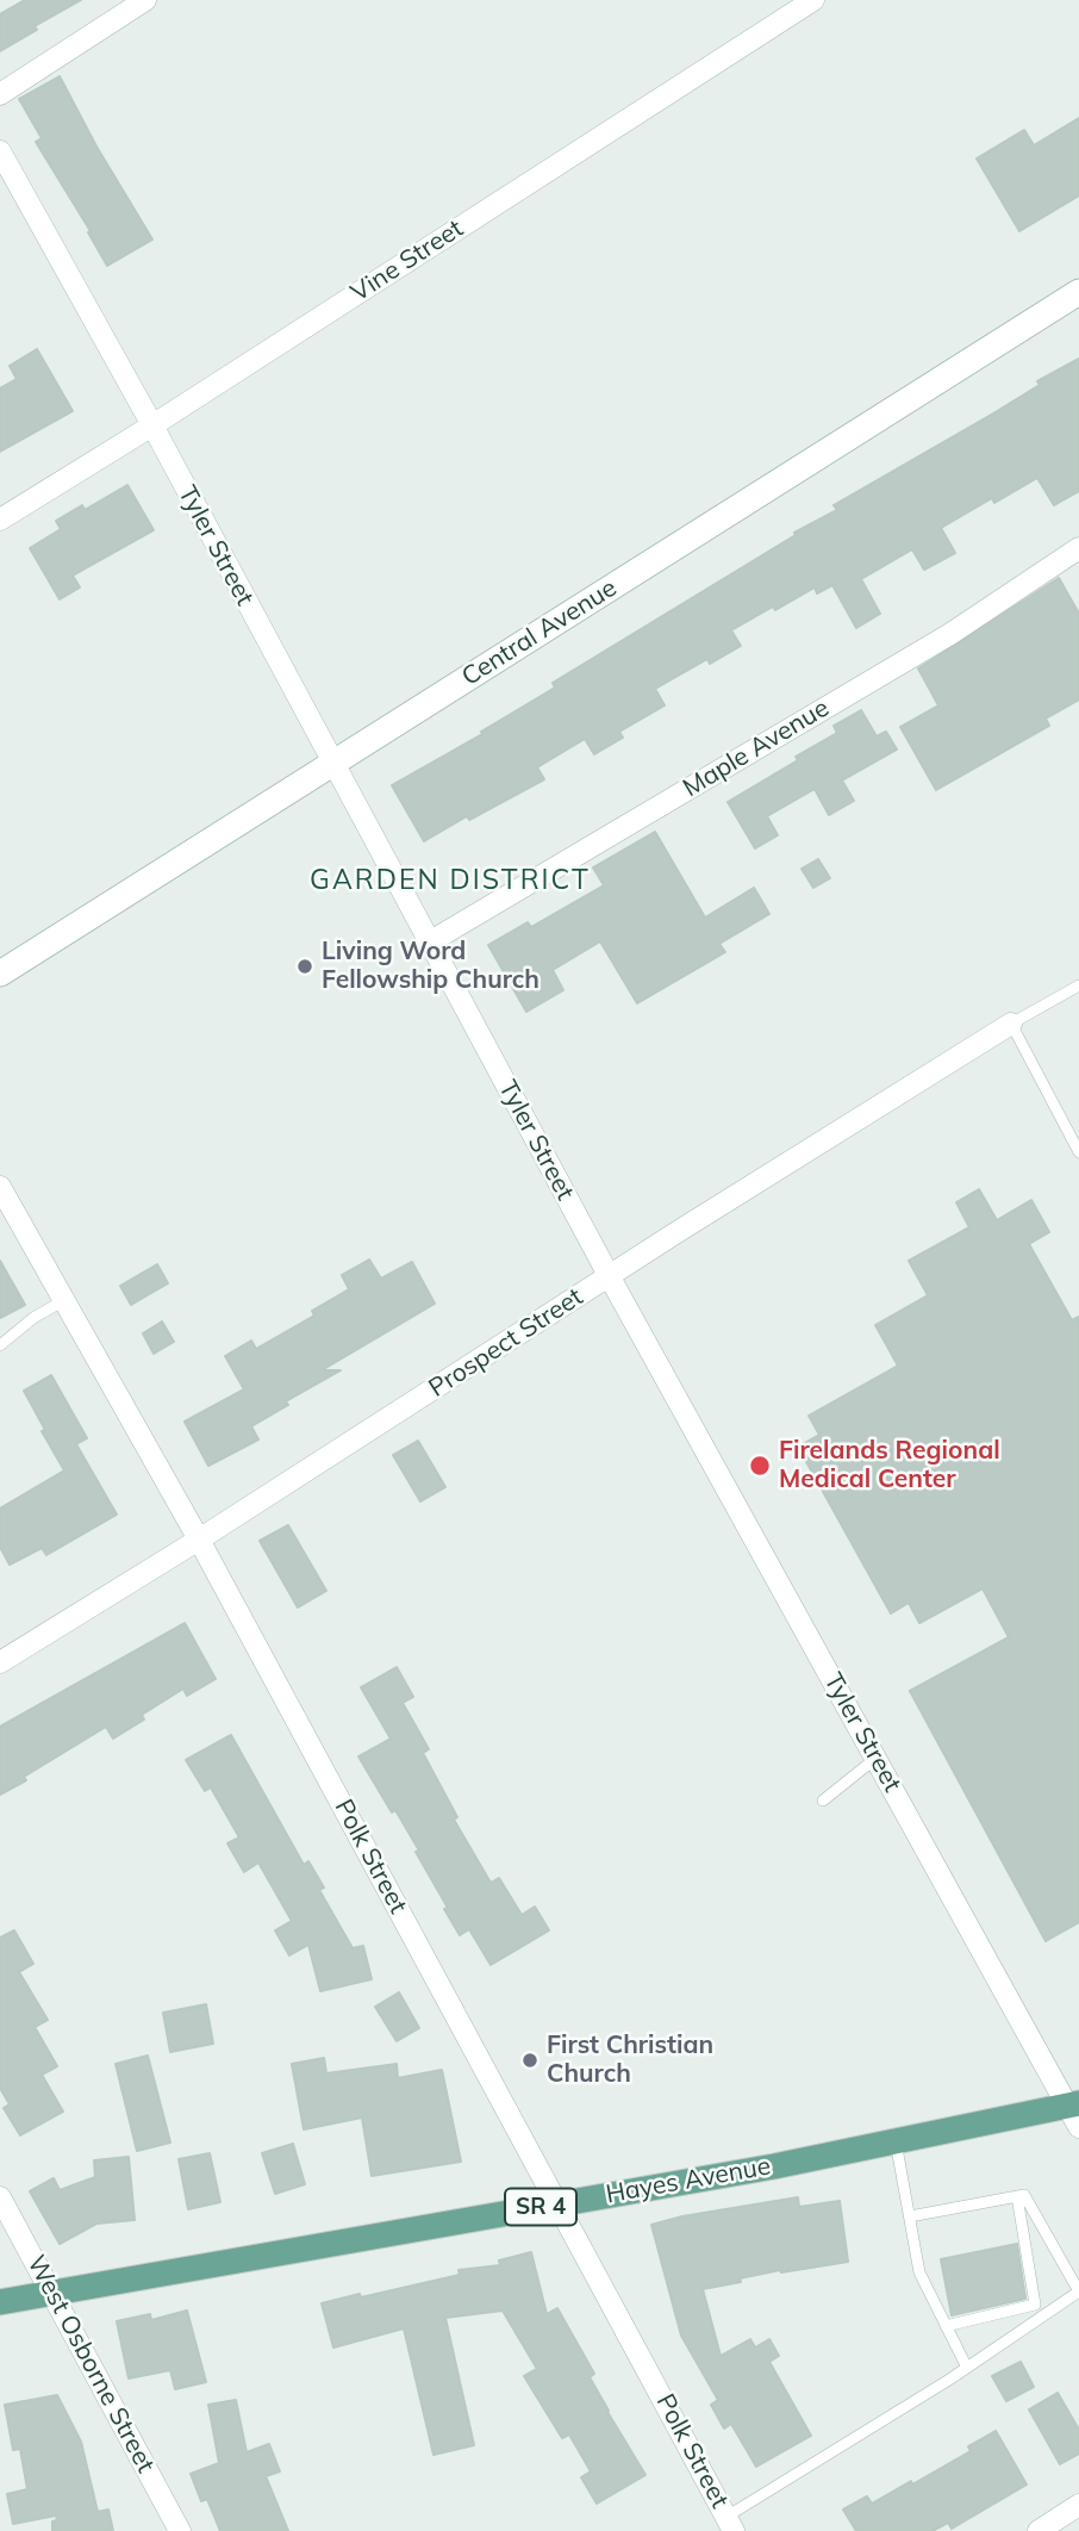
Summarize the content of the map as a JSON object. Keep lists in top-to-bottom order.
{
  "streets": {
    "main road": ["Hayes Avenue", "SR 4"],
    "street": [
      "Vine Street",
      "Tyler Street",
      "Central Avenue",
      "Maple Avenue",
      "Prospect Street",
      "Polk Street",
      "West Osborne Street"
    ]
  },
  "crossings": [
    ["Vine Street", "Tyler Street"],
    ["Tyler Street", "Central Avenue"],
    ["Tyler Street", "Maple Avenue"],
    ["Tyler Street", "Prospect Street"],
    ["Tyler Street", "Hayes Avenue"],
    ["Prospect Street", "Polk Street"],
    ["Polk Street", "Hayes Avenue"],
    ["Hayes Avenue", "West Osborne Street"]
  ],
  "districts": ["GARDEN DISTRICT"],
  "places": ["Living Word Fellowship Church", "Firelands Regional Medical Center", "First Christian Church"]
}
